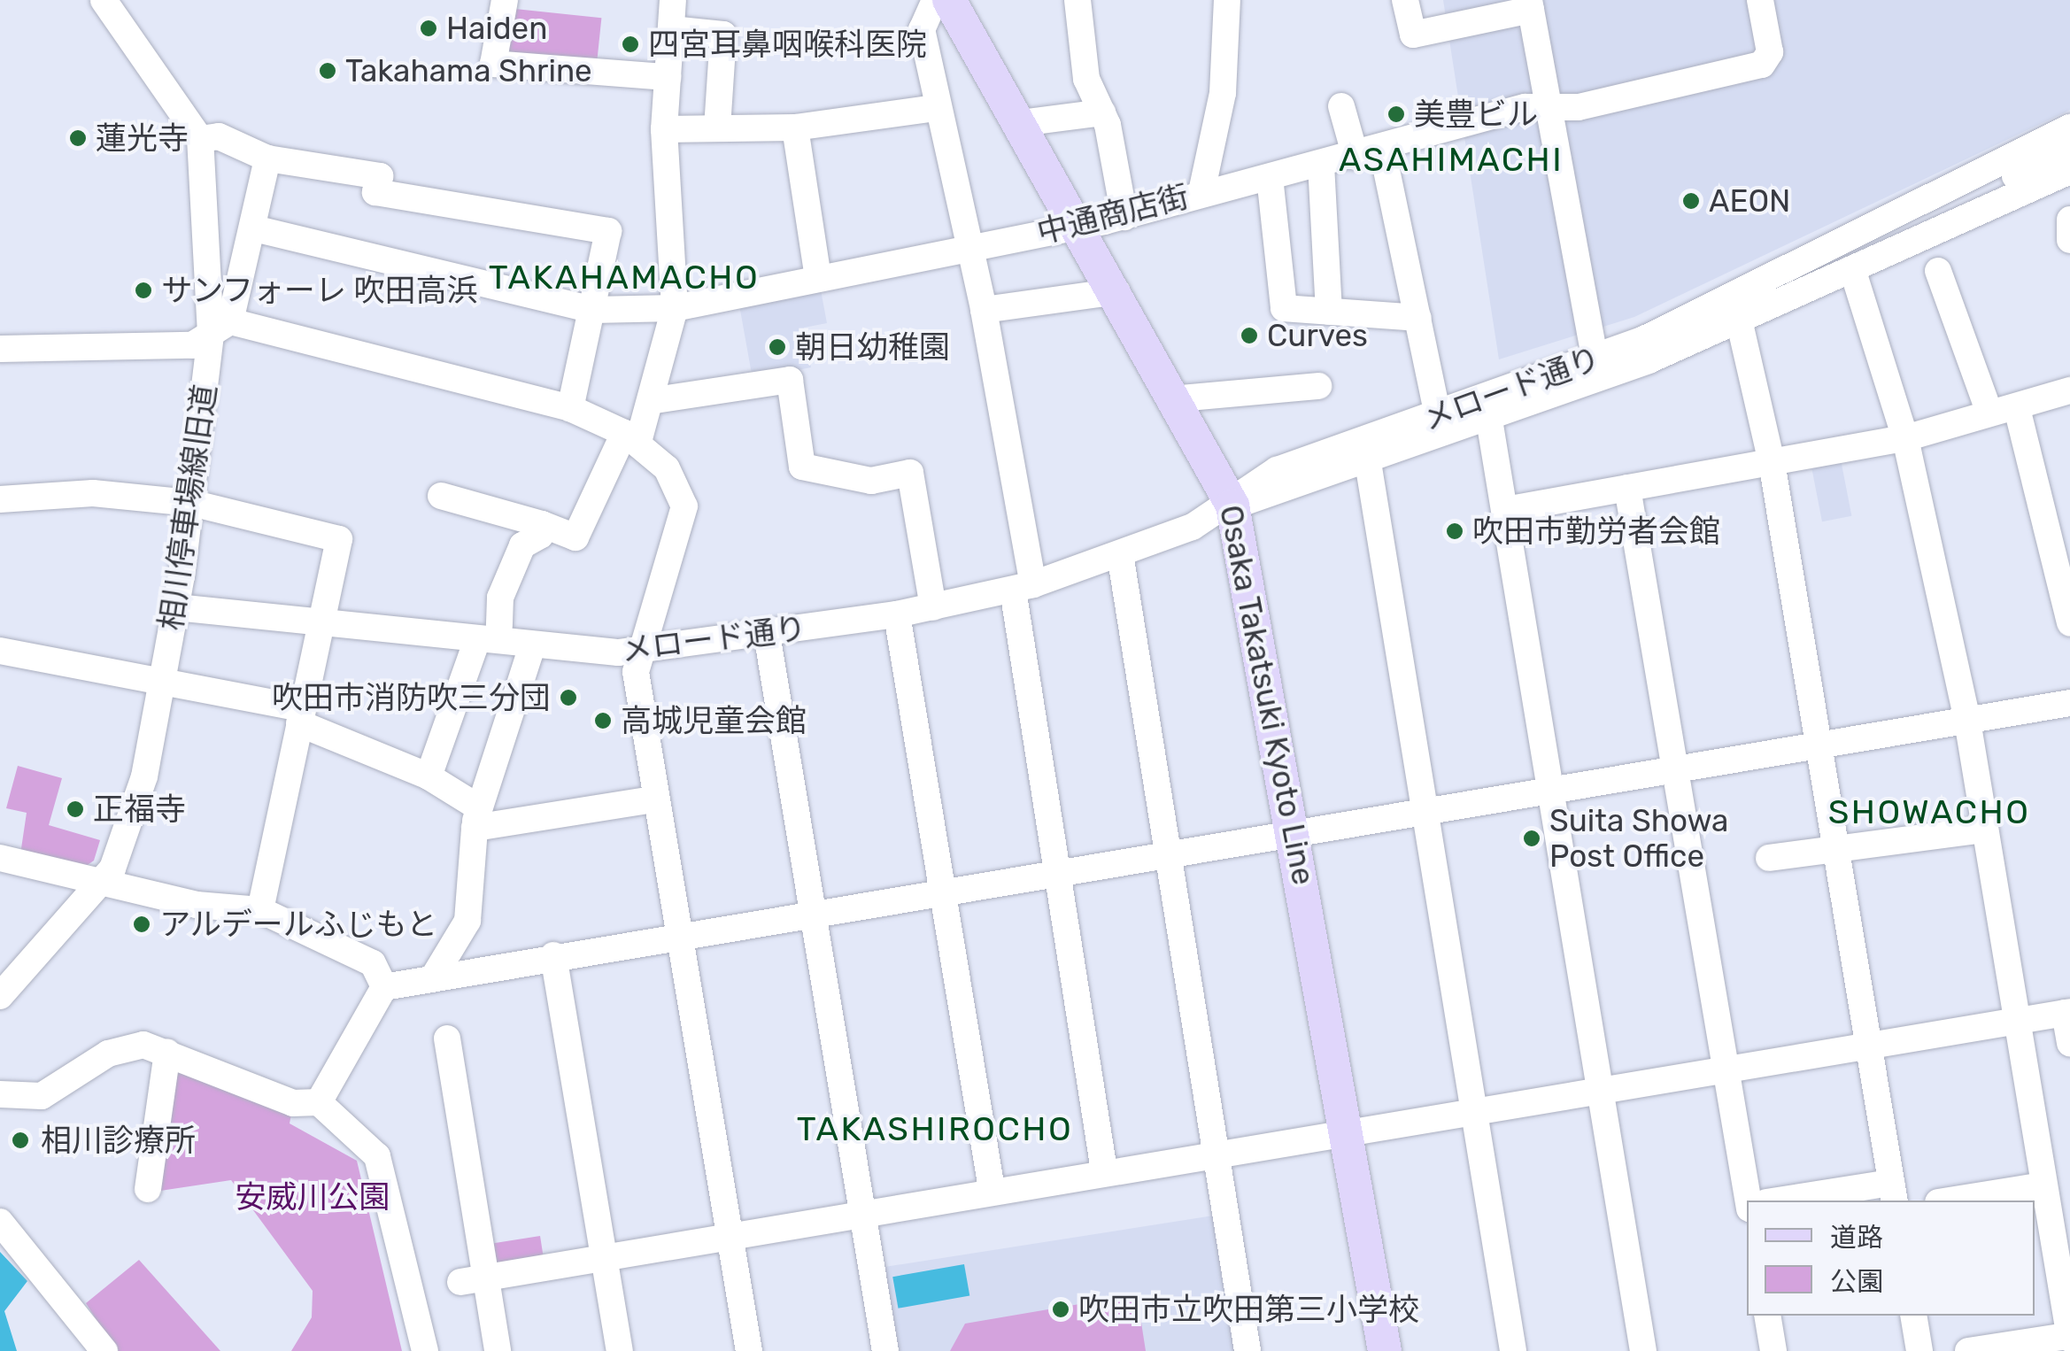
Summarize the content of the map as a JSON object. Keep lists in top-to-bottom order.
{
  "streets": {
    "main road": ["Osaka Takatsuki Kyoto Line"],
    "street": ["中通商店街", "メロード通り", "相川停車場線旧道"]
  },
  "crossings": [
    ["中通商店街", "Osaka Takatsuki Kyoto Line"],
    ["メロード通り", "相川停車場線旧道"],
    ["メロード通り", "Osaka Takatsuki Kyoto Line"]
  ],
  "districts": [
    "ASAHIMACHI",
    "TAKAHAMACHO",
    "SHOWACHO",
    "TAKASHIROCHO"
  ],
  "parks": ["安威川公園"],
  "places": [
    "Haiden",
    "四宮耳鼻咽喉科医院",
    "Takahama Shrine",
    "美豊ビル",
    "蓮光寺",
    "AEON",
    "サンフォーレ 吹田高浜",
    "Curves",
    "朝日幼稚園",
    "吹田市勤労者会館",
    "吹田市消防吹三分団",
    "高城児童会館",
    "正福寺",
    "Suita Showa Post Office",
    "アルデールふじもと",
    "相川診療所",
    "吹田市立吹田第三小学校"
  ],
  "legend": ["道路", "公園"]
}
